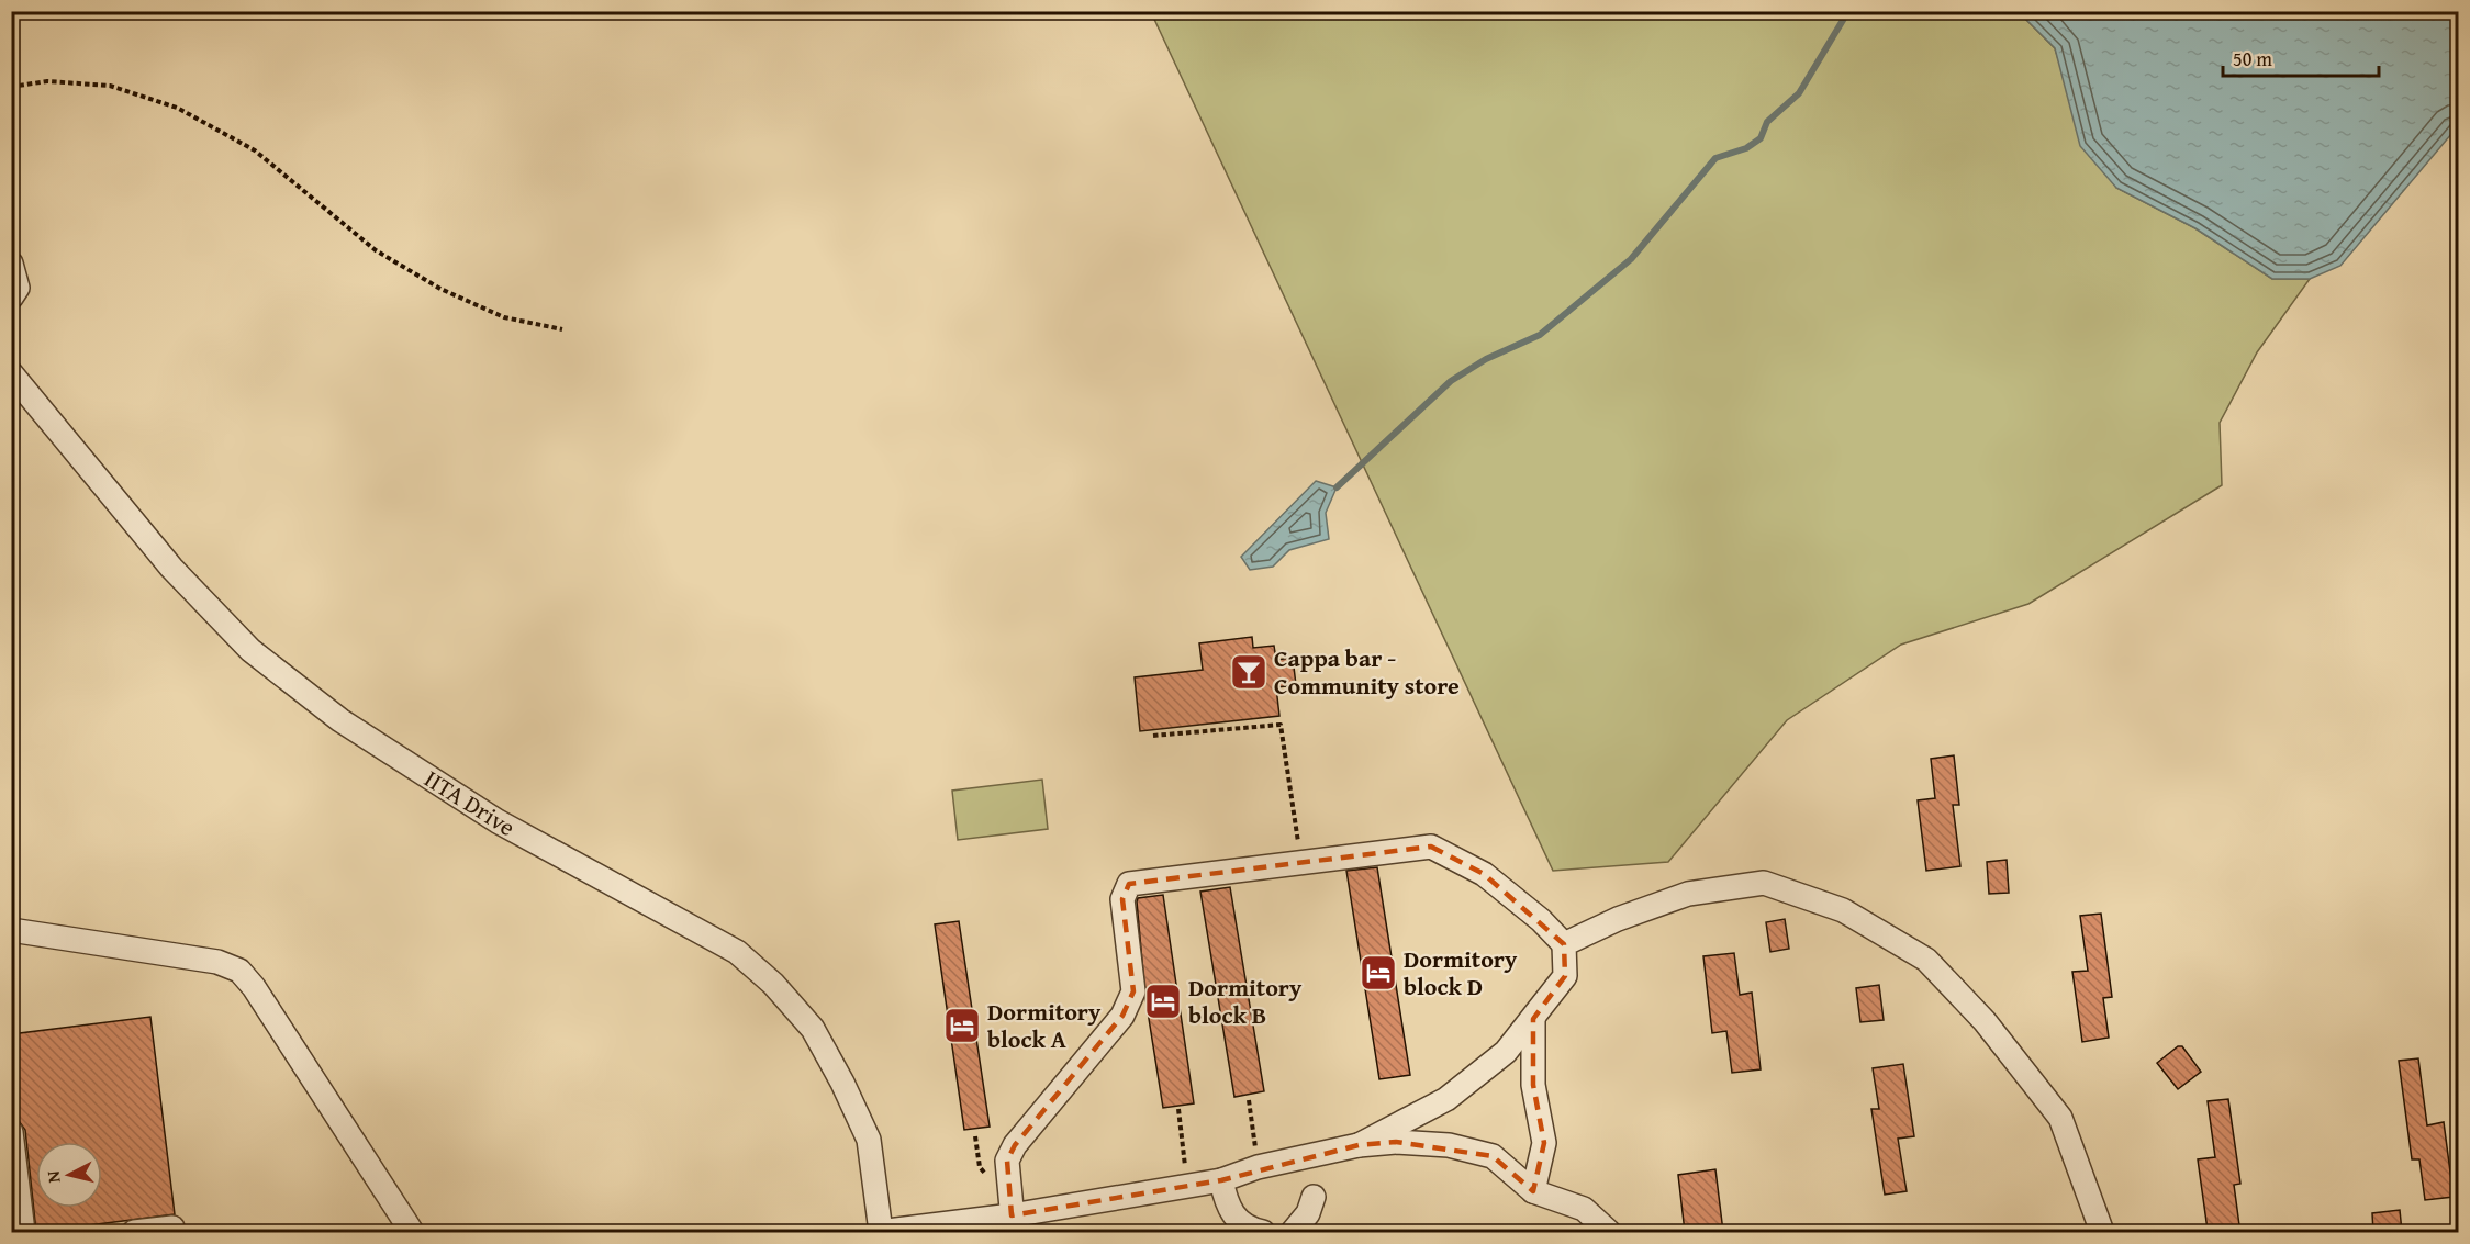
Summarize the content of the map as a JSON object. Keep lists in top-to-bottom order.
{
  "streets": {
    "street": ["IITA Drive"]
  },
  "places": {
    "bar": ["Cappa bar - Community store"],
    "hotel": ["Dormitory block D", "Dormitory block B", "Dormitory block A"]
  },
  "scale_bar": "50 m",
  "north": "left"
}
